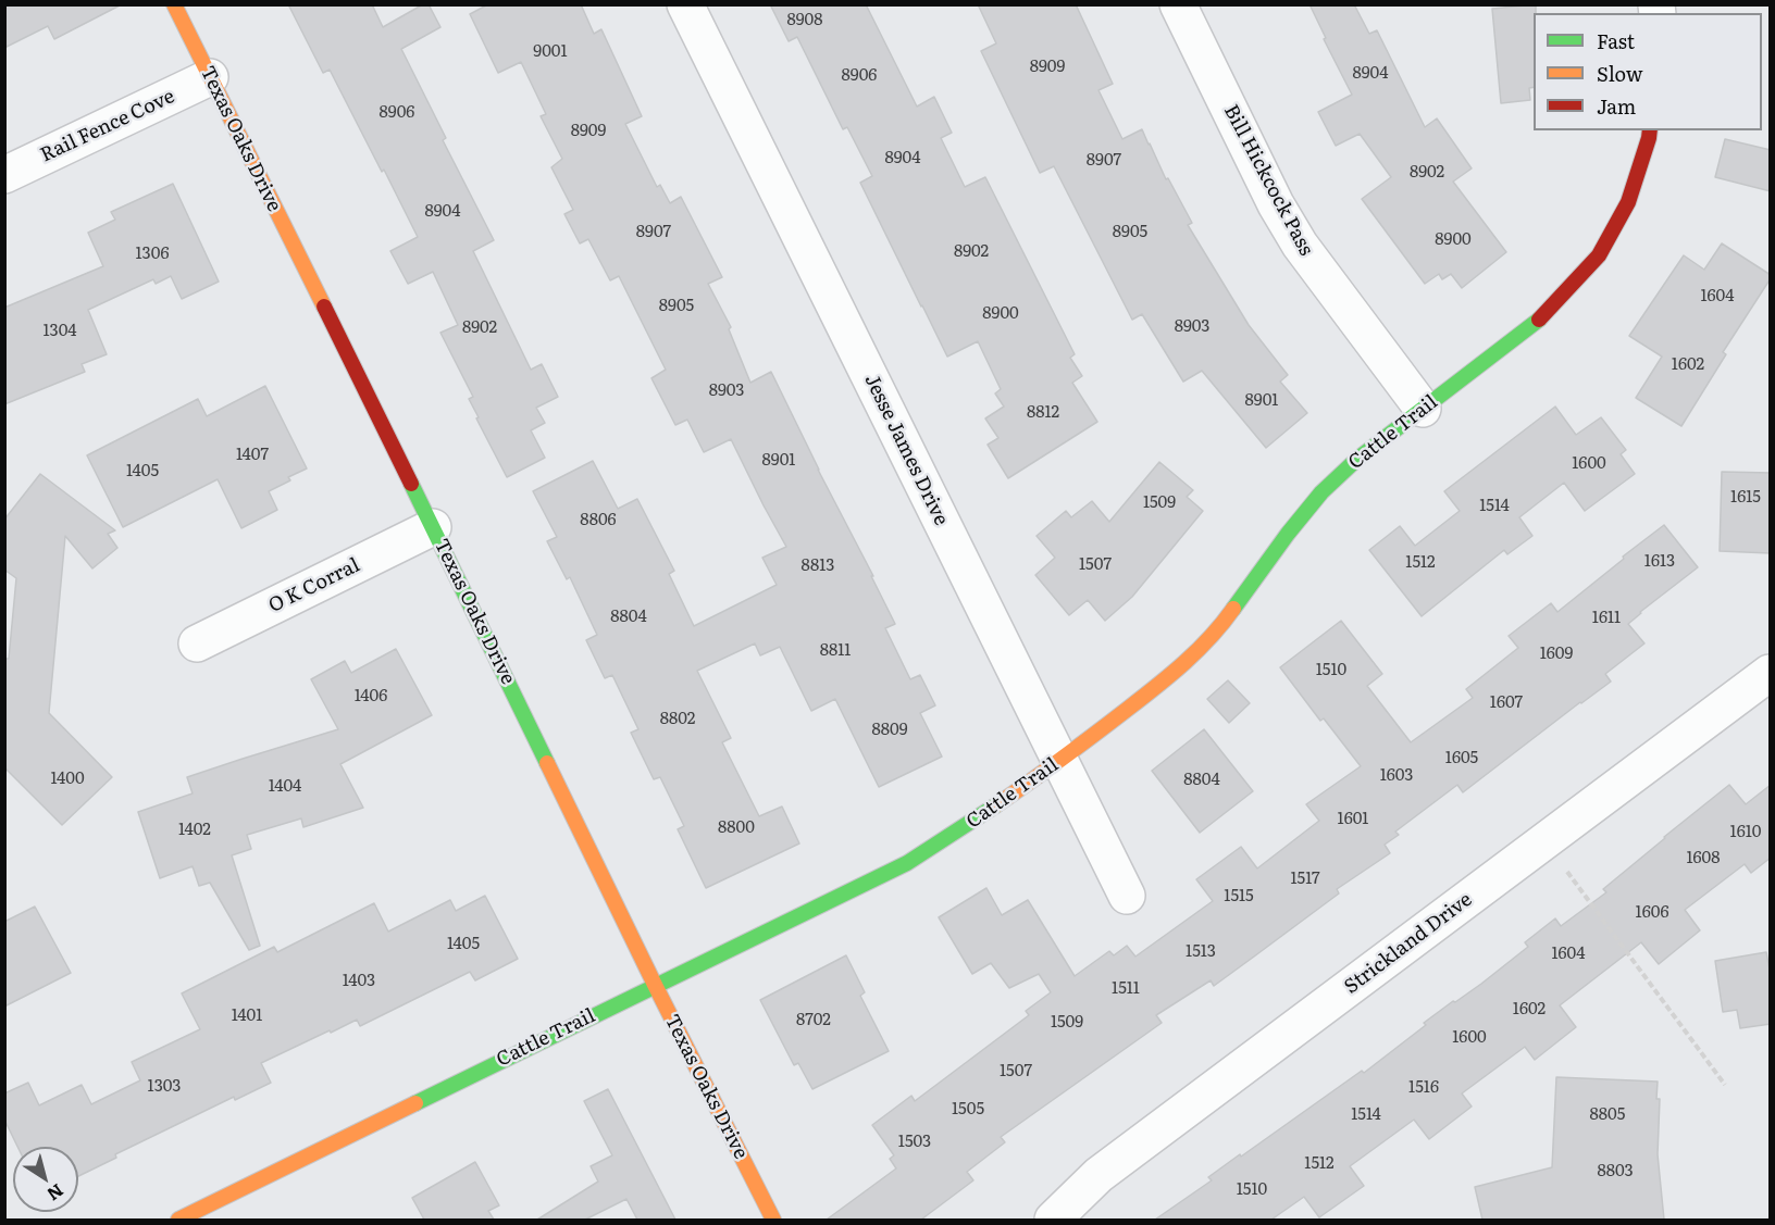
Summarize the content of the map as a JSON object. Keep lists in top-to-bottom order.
{
  "streets": {
    "street": [
      "Rail Fence Cove",
      "Texas Oaks Drive",
      "Bill Hickcock Pass",
      "Cattle Trail",
      "Jesse James Drive",
      "O K Corral",
      "Strickland Drive"
    ]
  },
  "crossings": [
    ["Rail Fence Cove", "Texas Oaks Drive"],
    ["Texas Oaks Drive", "Cattle Trail"],
    ["Texas Oaks Drive", "O K Corral"],
    ["Bill Hickcock Pass", "Cattle Trail"],
    ["Cattle Trail", "Jesse James Drive"]
  ],
  "house_numbers": [
    "8908",
    "9001",
    "8909",
    "8904",
    "8906",
    "8906",
    "8909",
    "8904",
    "8907",
    "8902",
    "8904",
    "8907",
    "8905",
    "8900",
    "8902",
    "1306",
    "1604",
    "8905",
    "8900",
    "8903",
    "8902",
    "1304",
    "1602",
    "8903",
    "8901",
    "8812",
    "1407",
    "8901",
    "1600",
    "1405",
    "1615",
    "1509",
    "1514",
    "8806",
    "1613",
    "1512",
    "1507",
    "8813",
    "8804",
    "1611",
    "8811",
    "1609",
    "1510",
    "1406",
    "1607",
    "8802",
    "8809",
    "1605",
    "1603",
    "1400",
    "8804",
    "1404",
    "1601",
    "8800",
    "1402",
    "1610",
    "1608",
    "1517",
    "1515",
    "1606",
    "1405",
    "1513",
    "1604",
    "1403",
    "1511",
    "1602",
    "1401",
    "8702",
    "1509",
    "1600",
    "1507",
    "1303",
    "1516",
    "1505",
    "1514",
    "8805",
    "1503",
    "1512",
    "8803",
    "1510"
  ],
  "legend": ["Fast", "Slow", "Jam"],
  "north": "bottom right"
}
